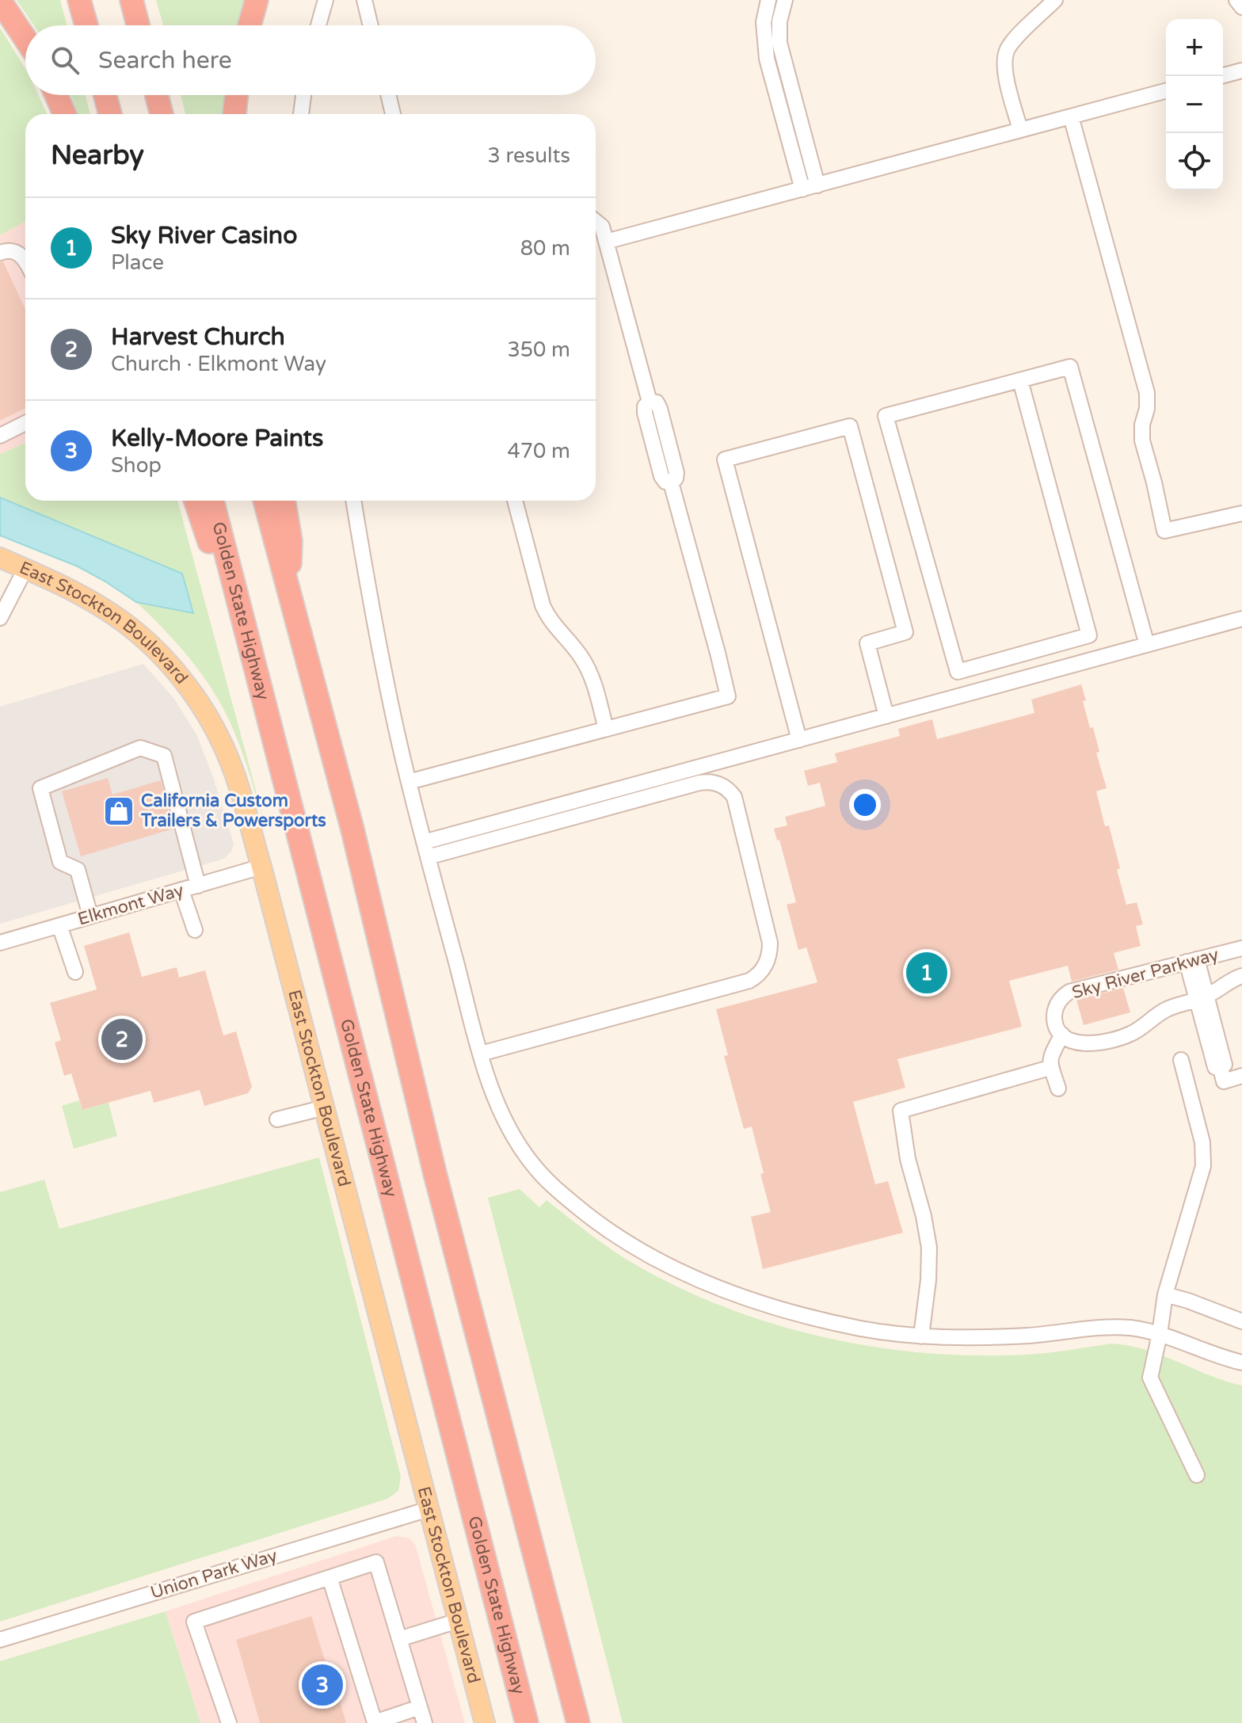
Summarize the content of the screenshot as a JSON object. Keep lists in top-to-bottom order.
{
  "streets": {
    "highway": ["Golden State Highway"],
    "main road": ["East Stockton Boulevard"],
    "street": ["Elkmont Way", "Sky River Parkway", "Union Park Way"]
  },
  "crossings": [
    ["East Stockton Boulevard", "Elkmont Way"],
    ["East Stockton Boulevard", "Union Park Way"]
  ],
  "places": {
    "shop": ["California Custom Trailers & Powersports"]
  },
  "page": {
    "map_buttons": ["+", "−"],
    "search": "Search here",
    "heading": ["Nearby", "3 results"],
    "list": [
      {
        "mark": "1",
        "name": "Sky River Casino",
        "note": "Place",
        "value": "80 m"
      },
      {
        "mark": "2",
        "name": "Harvest Church",
        "note": "Church · Elkmont Way",
        "value": "350 m"
      },
      {
        "mark": "3",
        "name": "Kelly-Moore Paints",
        "note": "Shop",
        "value": "470 m"
      }
    ],
    "pins": ["1", "2", "3"]
  }
}
